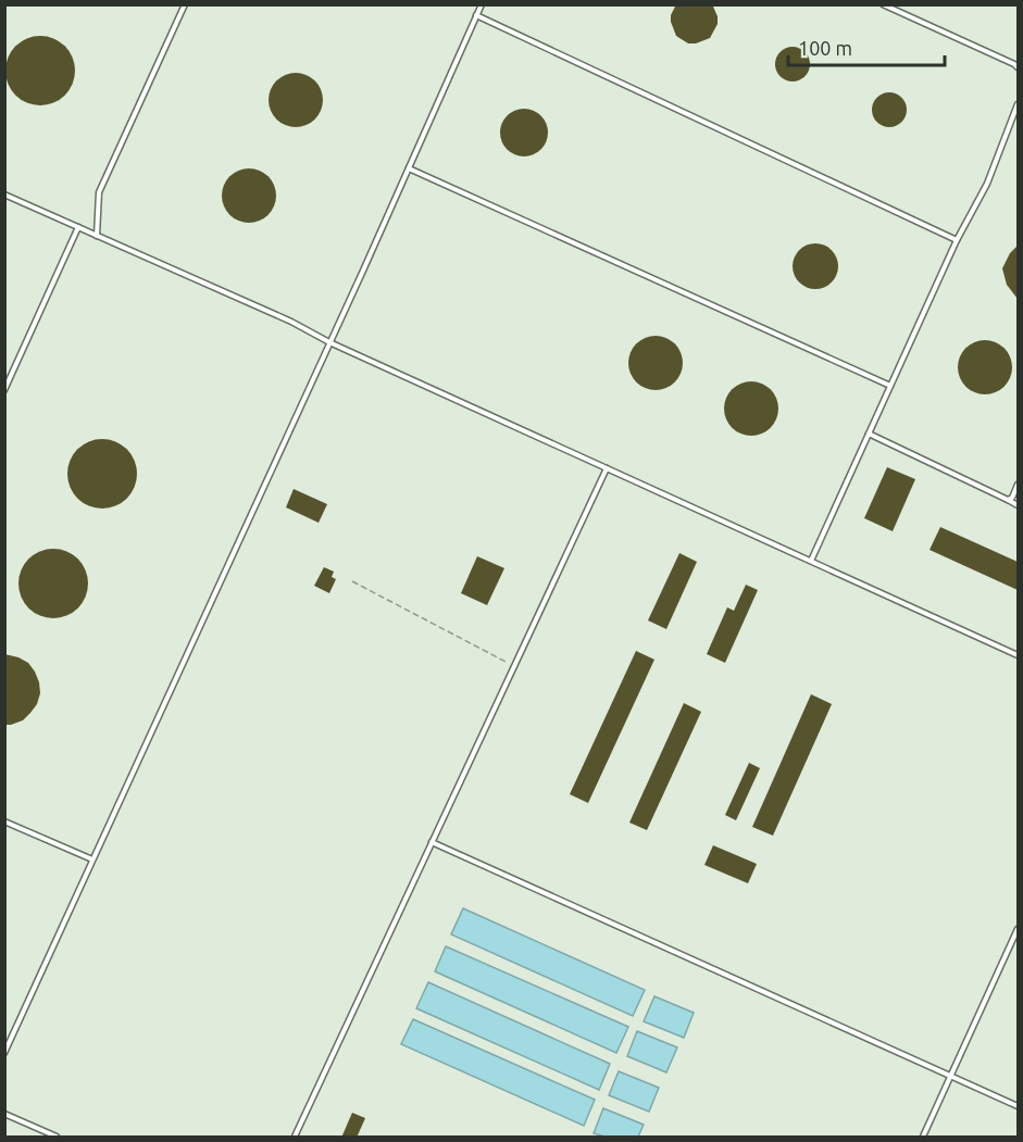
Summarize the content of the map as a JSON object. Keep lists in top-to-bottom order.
{
  "scale_bar": "100 m"
}
